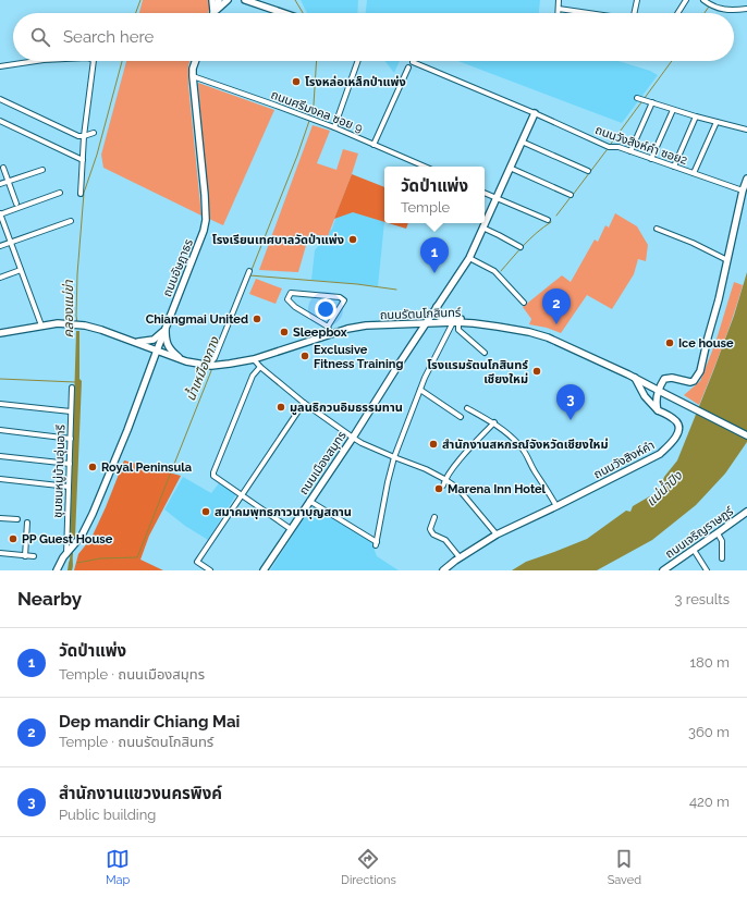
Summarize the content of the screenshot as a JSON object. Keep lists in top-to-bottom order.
{
  "streets": {
    "street": [
      "ถนนศรีมงคล ซอย 9",
      "ถนนวังสิงห์คำ ซอย2",
      "ถนนอัษฎาธร",
      "ถนนรัตนโกสินทร์",
      "ถนนวังสิงห์คำ",
      "ถนนเมืองสมุทร",
      "ชุมชนหมู่บ้านอุ่นอารี",
      "ถนนเจริญราษฎร์"
    ]
  },
  "crossings": [
    ["ถนนศรีมงคล ซอย 9", "ถนนอัษฎาธร"],
    ["ถนนวังสิงห์คำ ซอย2", "ถนนเมืองสมุทร"],
    ["ถนนอัษฎาธร", "ถนนรัตนโกสินทร์"],
    ["ถนนอัษฎาธร", "ชุมชนหมู่บ้านอุ่นอารี"],
    ["ถนนรัตนโกสินทร์", "ถนนวังสิงห์คำ"],
    ["ถนนรัตนโกสินทร์", "ถนนเมืองสมุทร"]
  ],
  "water": ["คลองแม่ข่า", "น้ำเหมืองกาง", "แม่น้ำปิง"],
  "places": [
    "โรงหล่อเหล็กป่าแพ่ง",
    "โรงเรียนเทศบาลวัดป่าแพ่ง",
    "Chiangmai United",
    "Sleepbox",
    "Ice house",
    "Exclusive Fitness Training",
    "โรงแรมรัตนโกสินทร์ เชียงใหม่",
    "มูลนธิกวนอิมธรรมทาน",
    "สำนักงานสหกรณ์จังหวัดเชียงใหม่",
    "Royal Peninsula",
    "Marena Inn Hotel",
    "สมาคมพุทธภาวนาบุญสถาน",
    "PP Guest House"
  ],
  "page": {
    "search": "Search here",
    "popup": ["วัดป่าแพ่ง", "Temple"],
    "pins": ["1", "2", "3"],
    "heading": ["Nearby", "3 results"],
    "list": [
      {
        "mark": "1",
        "name": "วัดป่าแพ่ง",
        "note": "Temple · ถนนเมืองสมุทร",
        "value": "180 m"
      },
      {
        "mark": "2",
        "name": "Dep mandir Chiang Mai",
        "note": "Temple · ถนนรัตนโกสินทร์",
        "value": "360 m"
      },
      {
        "mark": "3",
        "name": "สำนักงานแขวงนครพิงค์",
        "note": "Public building",
        "value": "420 m"
      }
    ],
    "nav": ["Map", "Directions", "Saved"]
  }
}
